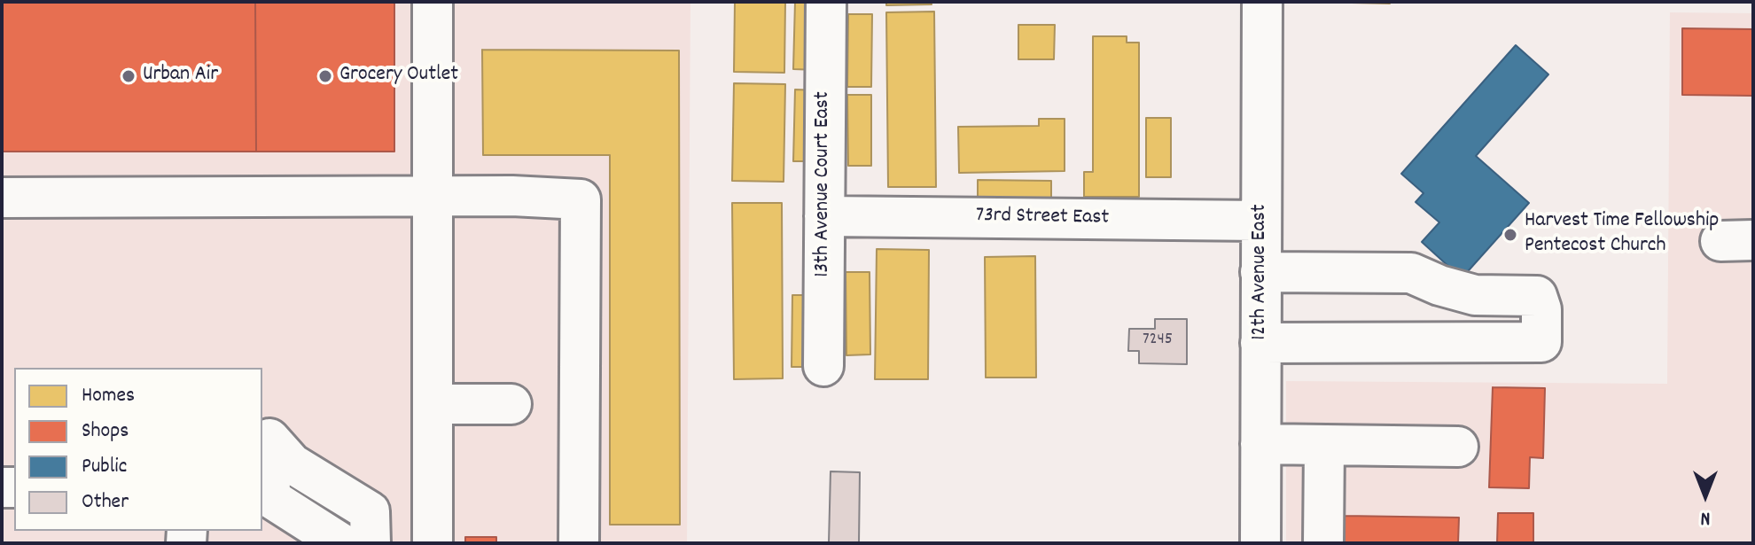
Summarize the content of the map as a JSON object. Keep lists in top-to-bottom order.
{
  "streets": {
    "street": ["13th Avenue Court East", "73rd Street East", "12th Avenue East"]
  },
  "crossings": [
    ["13th Avenue Court East", "73rd Street East"],
    ["73rd Street East", "12th Avenue East"]
  ],
  "places": ["Urban Air", "Grocery Outlet", "Harvest Time Fellowship Pentecost Church"],
  "house_numbers": ["7245"],
  "legend": [
    "Homes",
    "Shops",
    "Public",
    "Other"
  ],
  "north": "bottom"
}
